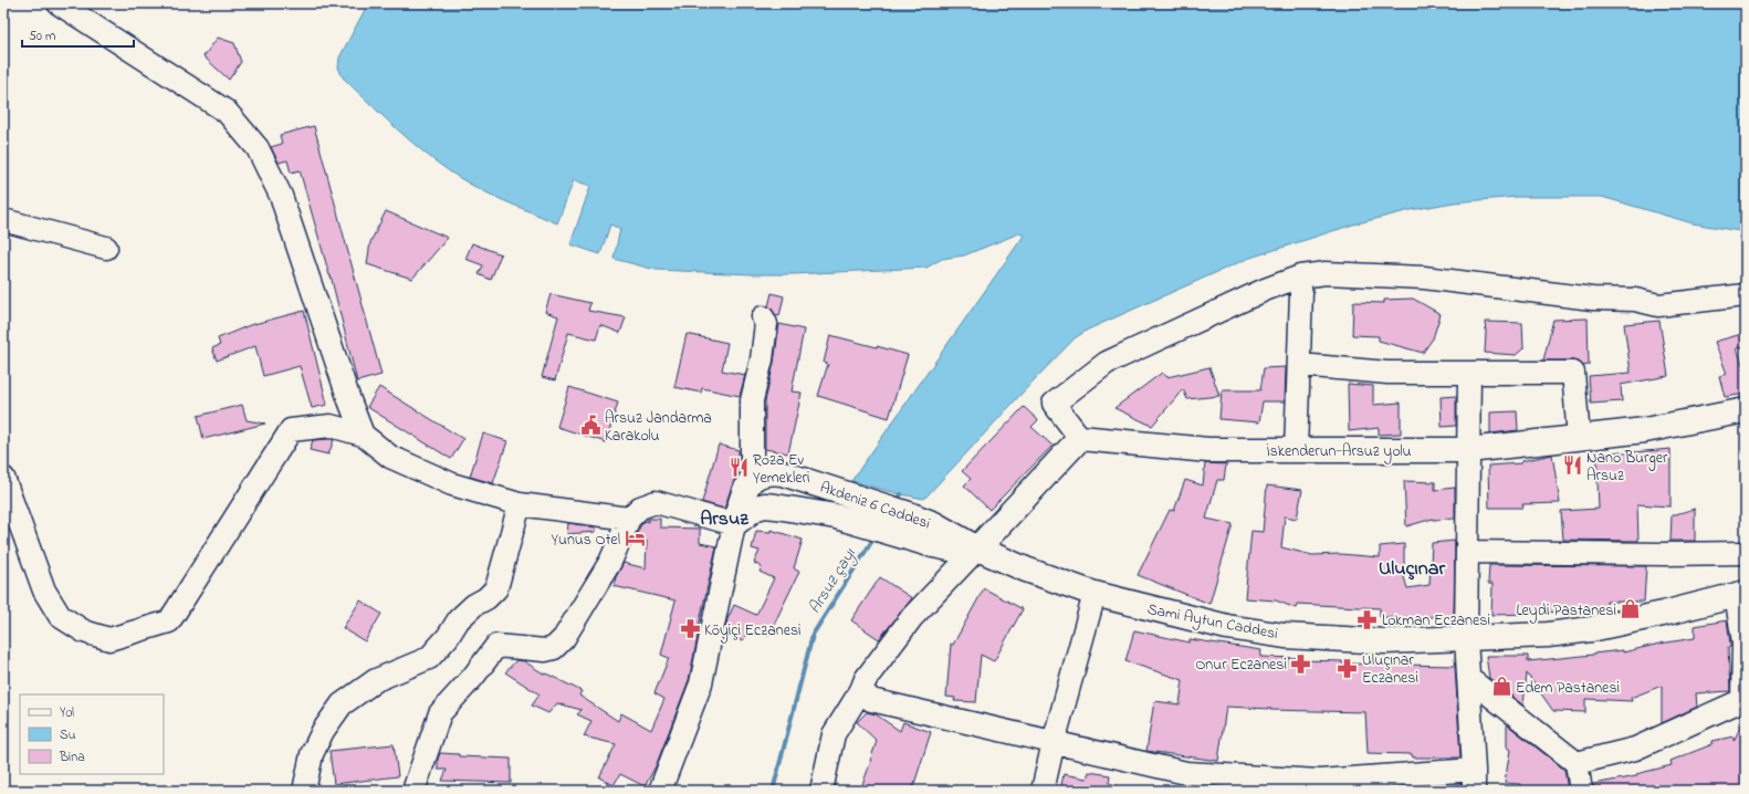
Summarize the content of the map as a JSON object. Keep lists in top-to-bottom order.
{
  "streets": {
    "main road": ["İskenderun-Arsuz yolu", "Akdeniz 6 Caddesi", "Sami Aytun Caddesi"]
  },
  "crossings": [
    ["Akdeniz 6 Caddesi", "Sami Aytun Caddesi"]
  ],
  "districts": ["Arsuz", "Uluçınar"],
  "water": ["Arsuz çayı"],
  "places": {
    "public building": ["Arsuz Jandarma Karakolu"],
    "restaurant": ["Nano Burger Arsuz", "Roza Ev Yemekleri"],
    "hotel": ["Yunus Otel"],
    "shop": ["Leydi Pastanesi", "Edem Pastanesi"],
    "pharmacy": [
      "Lokman Eczanesi",
      "Köyiçi Eczanesi",
      "Onur Eczanesi",
      "Uluçınar Eczanesi"
    ]
  },
  "legend": ["Yol", "Su", "Bina"],
  "scale_bar": "50 m"
}
